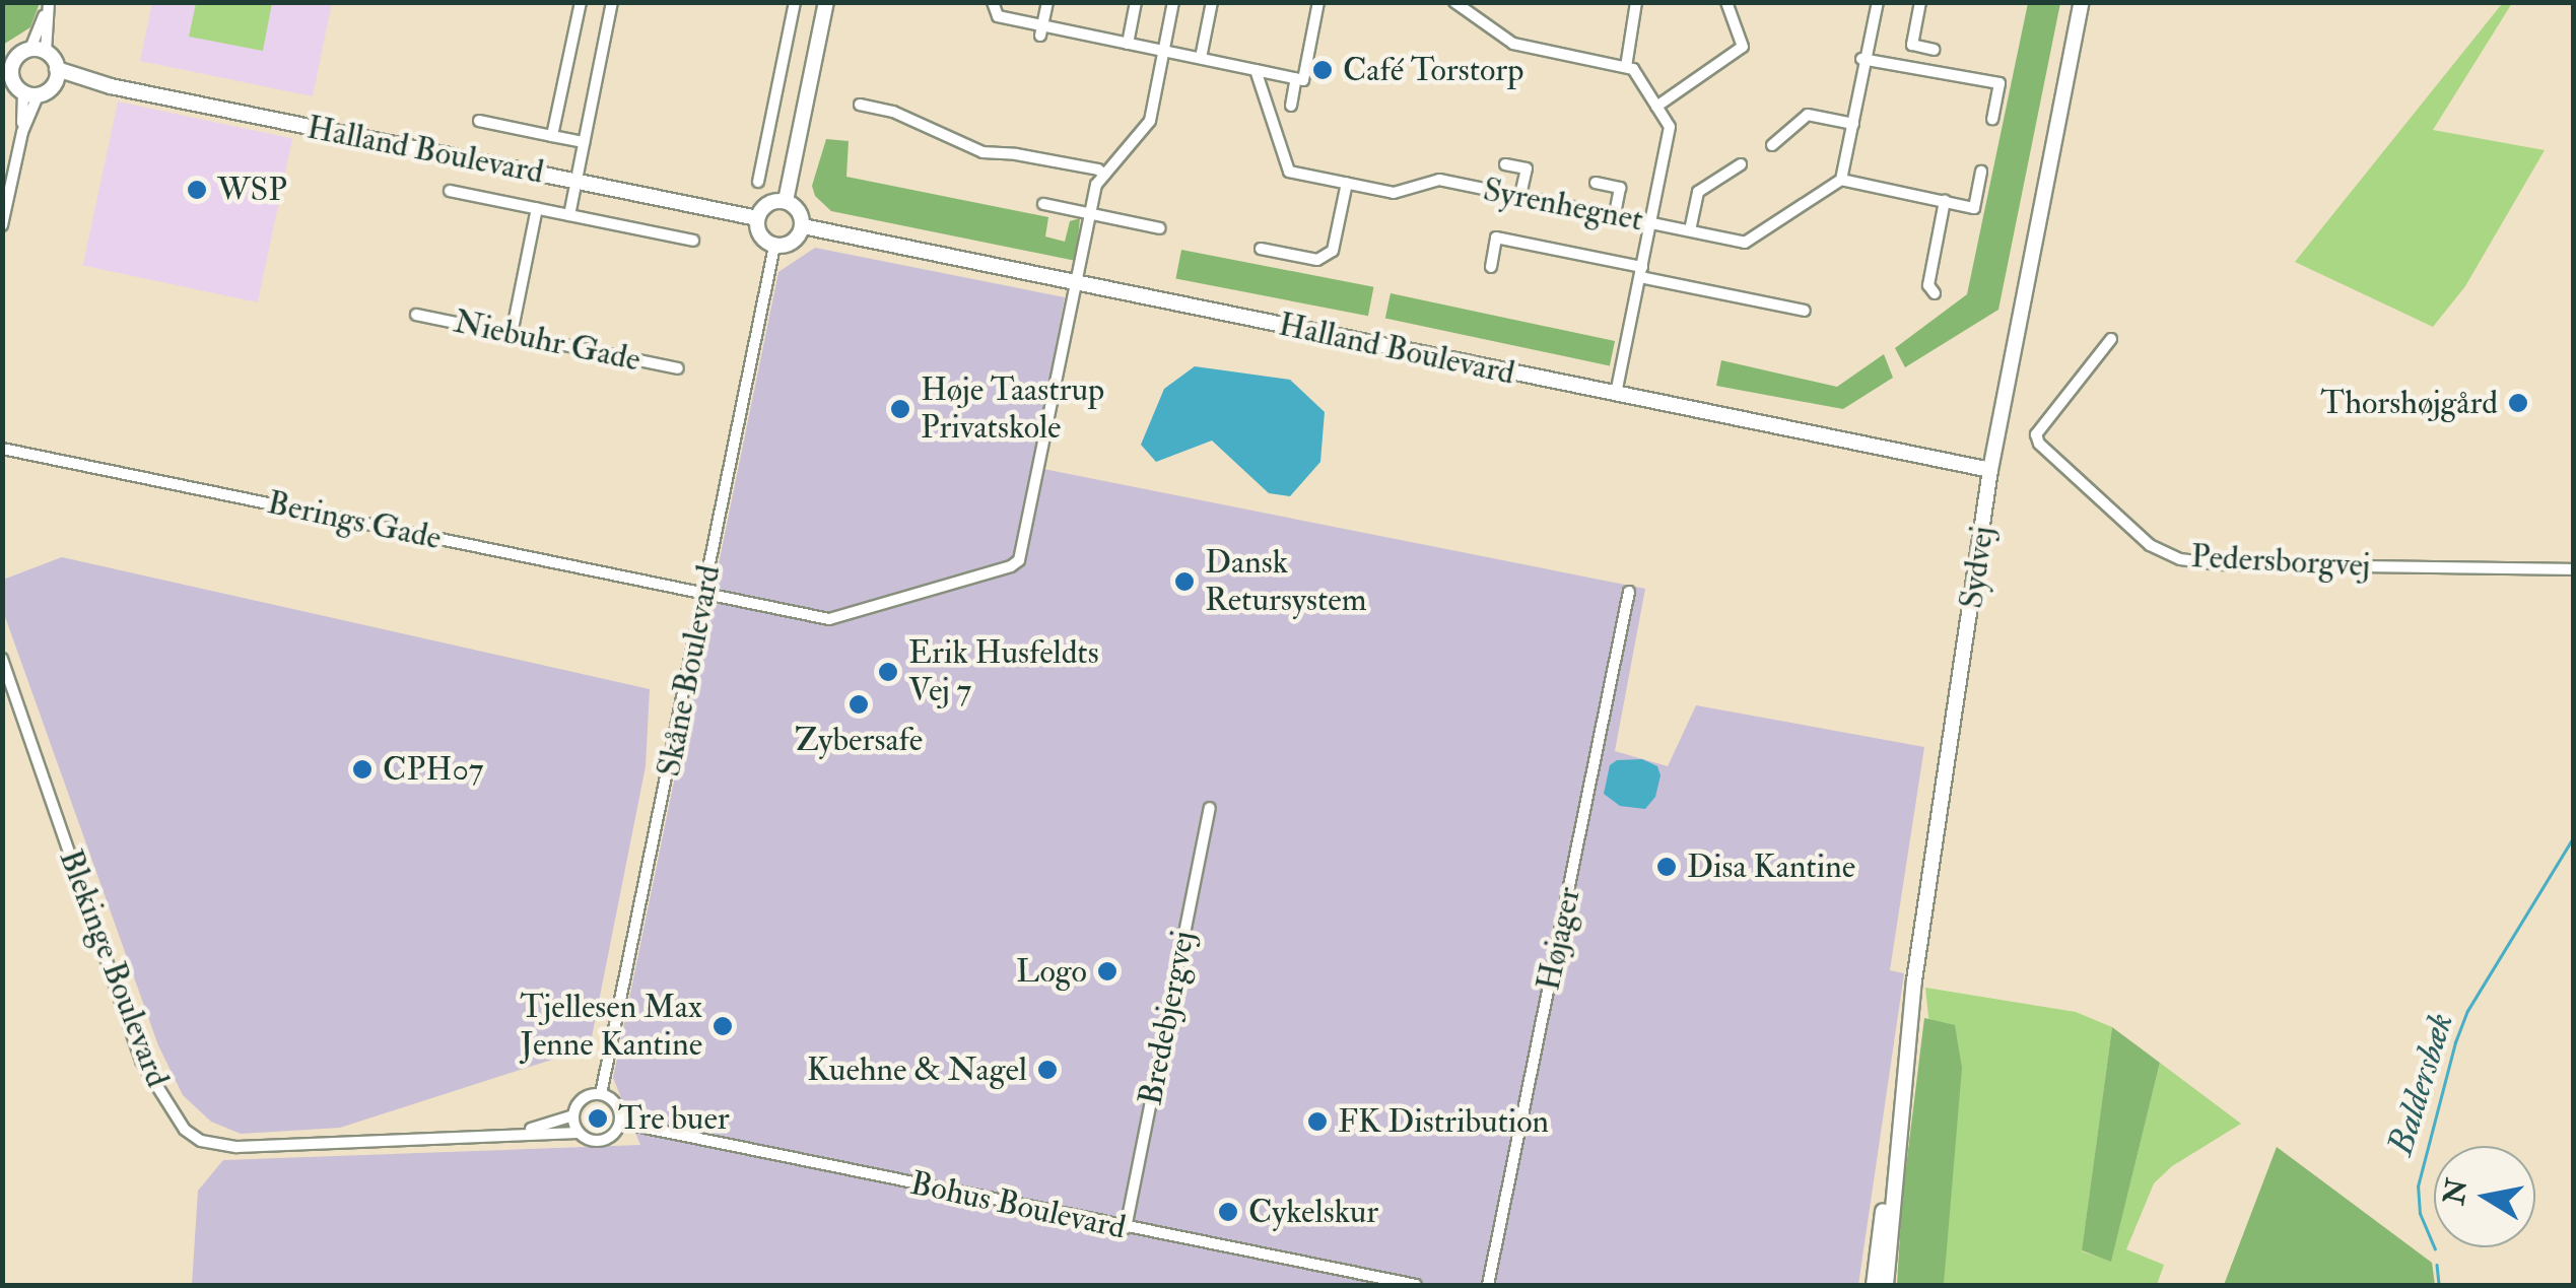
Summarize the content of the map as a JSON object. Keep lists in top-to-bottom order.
{
  "streets": {
    "street": [
      "Halland Boulevard",
      "Syrenhegnet",
      "Niebuhr Gade",
      "Berings Gade",
      "Pedersborgvej",
      "Sydvej",
      "Skåne Boulevard",
      "Højager",
      "Blekinge Boulevard",
      "Bredebjergvej",
      "Bohus Boulevard"
    ]
  },
  "crossings": [
    ["Halland Boulevard", "Berings Gade"],
    ["Halland Boulevard", "Sydvej"],
    ["Halland Boulevard", "Skåne Boulevard"],
    ["Berings Gade", "Skåne Boulevard"],
    ["Skåne Boulevard", "Bohus Boulevard"],
    ["Bredebjergvej", "Bohus Boulevard"]
  ],
  "water": ["Baldersbæk"],
  "places": [
    "Café Torstorp",
    "WSP",
    "Thorshøjgård",
    "Høje Taastrup Privatskole",
    "Dansk Retursystem",
    "Erik Husfeldts Vej 7",
    "Zybersafe",
    "CPH07",
    "Disa Kantine",
    "Logo",
    "Tjellesen Max Jenne Kantine",
    "Kuehne & Nagel",
    "Tre buer",
    "FK Distribution",
    "Cykelskur"
  ],
  "north": "left"
}
